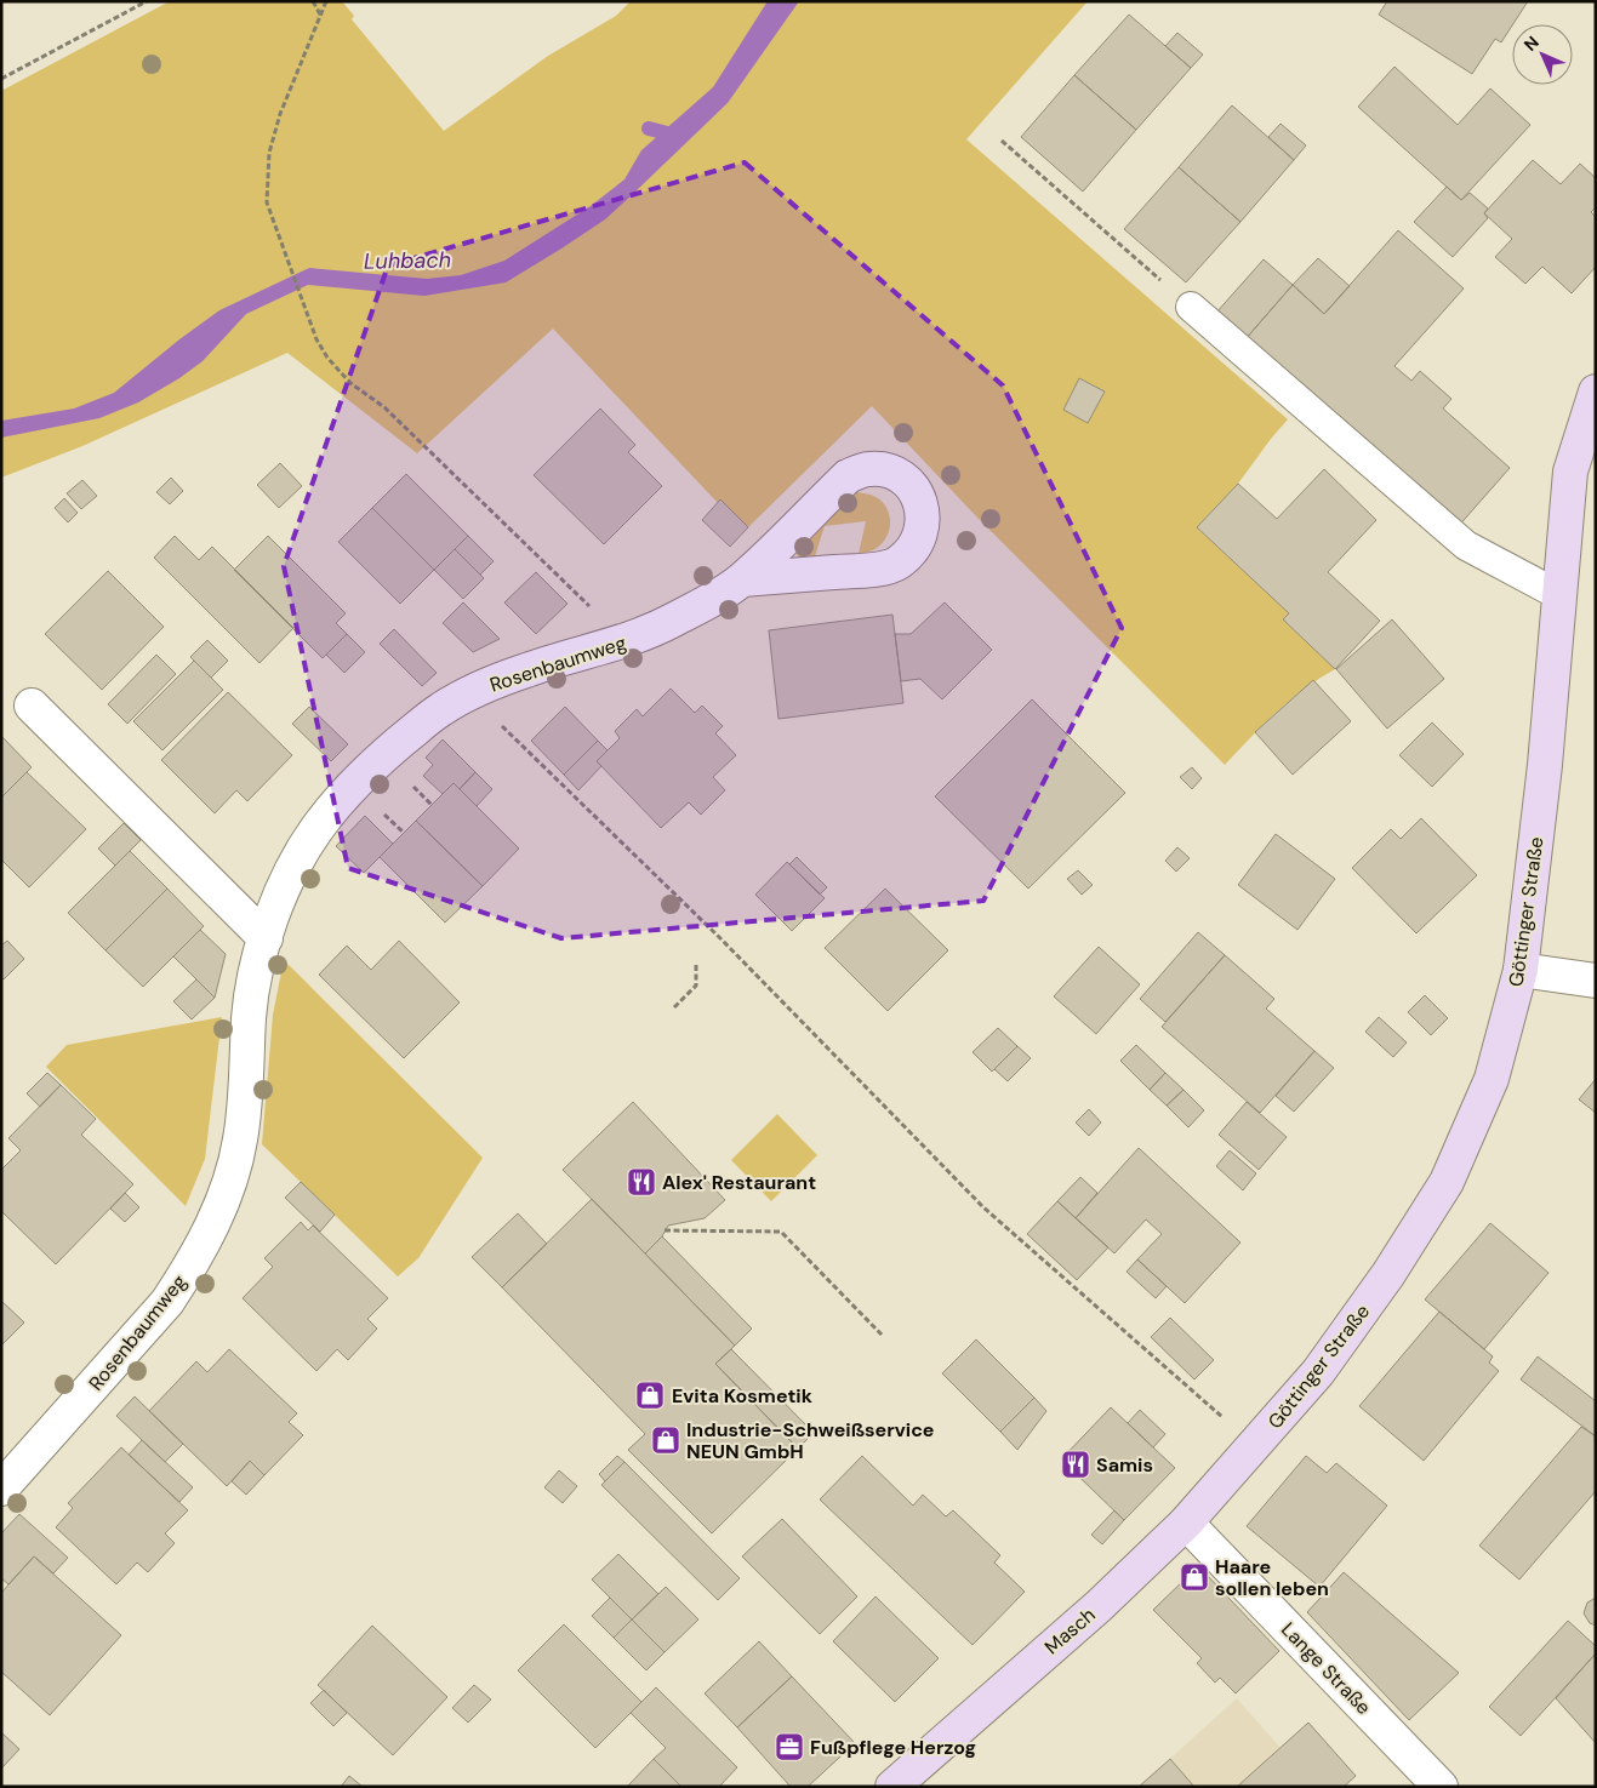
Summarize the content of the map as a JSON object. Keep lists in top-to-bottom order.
{
  "streets": {
    "street": [
      "Rosenbaumweg",
      "Göttinger Straße",
      "Masch",
      "Lange Straße"
    ]
  },
  "crossings": [
    ["Göttinger Straße", "Masch"],
    ["Masch", "Lange Straße"]
  ],
  "water": ["Luhbach"],
  "places": {
    "restaurant": ["Alex' Restaurant", "Samis"],
    "shop": ["Evita Kosmetik", "Industrie-Schweißservice NEUN GmbH", "Haare sollen leben"],
    "office": ["Fußpflege Herzog"]
  },
  "north": "top left"
}
